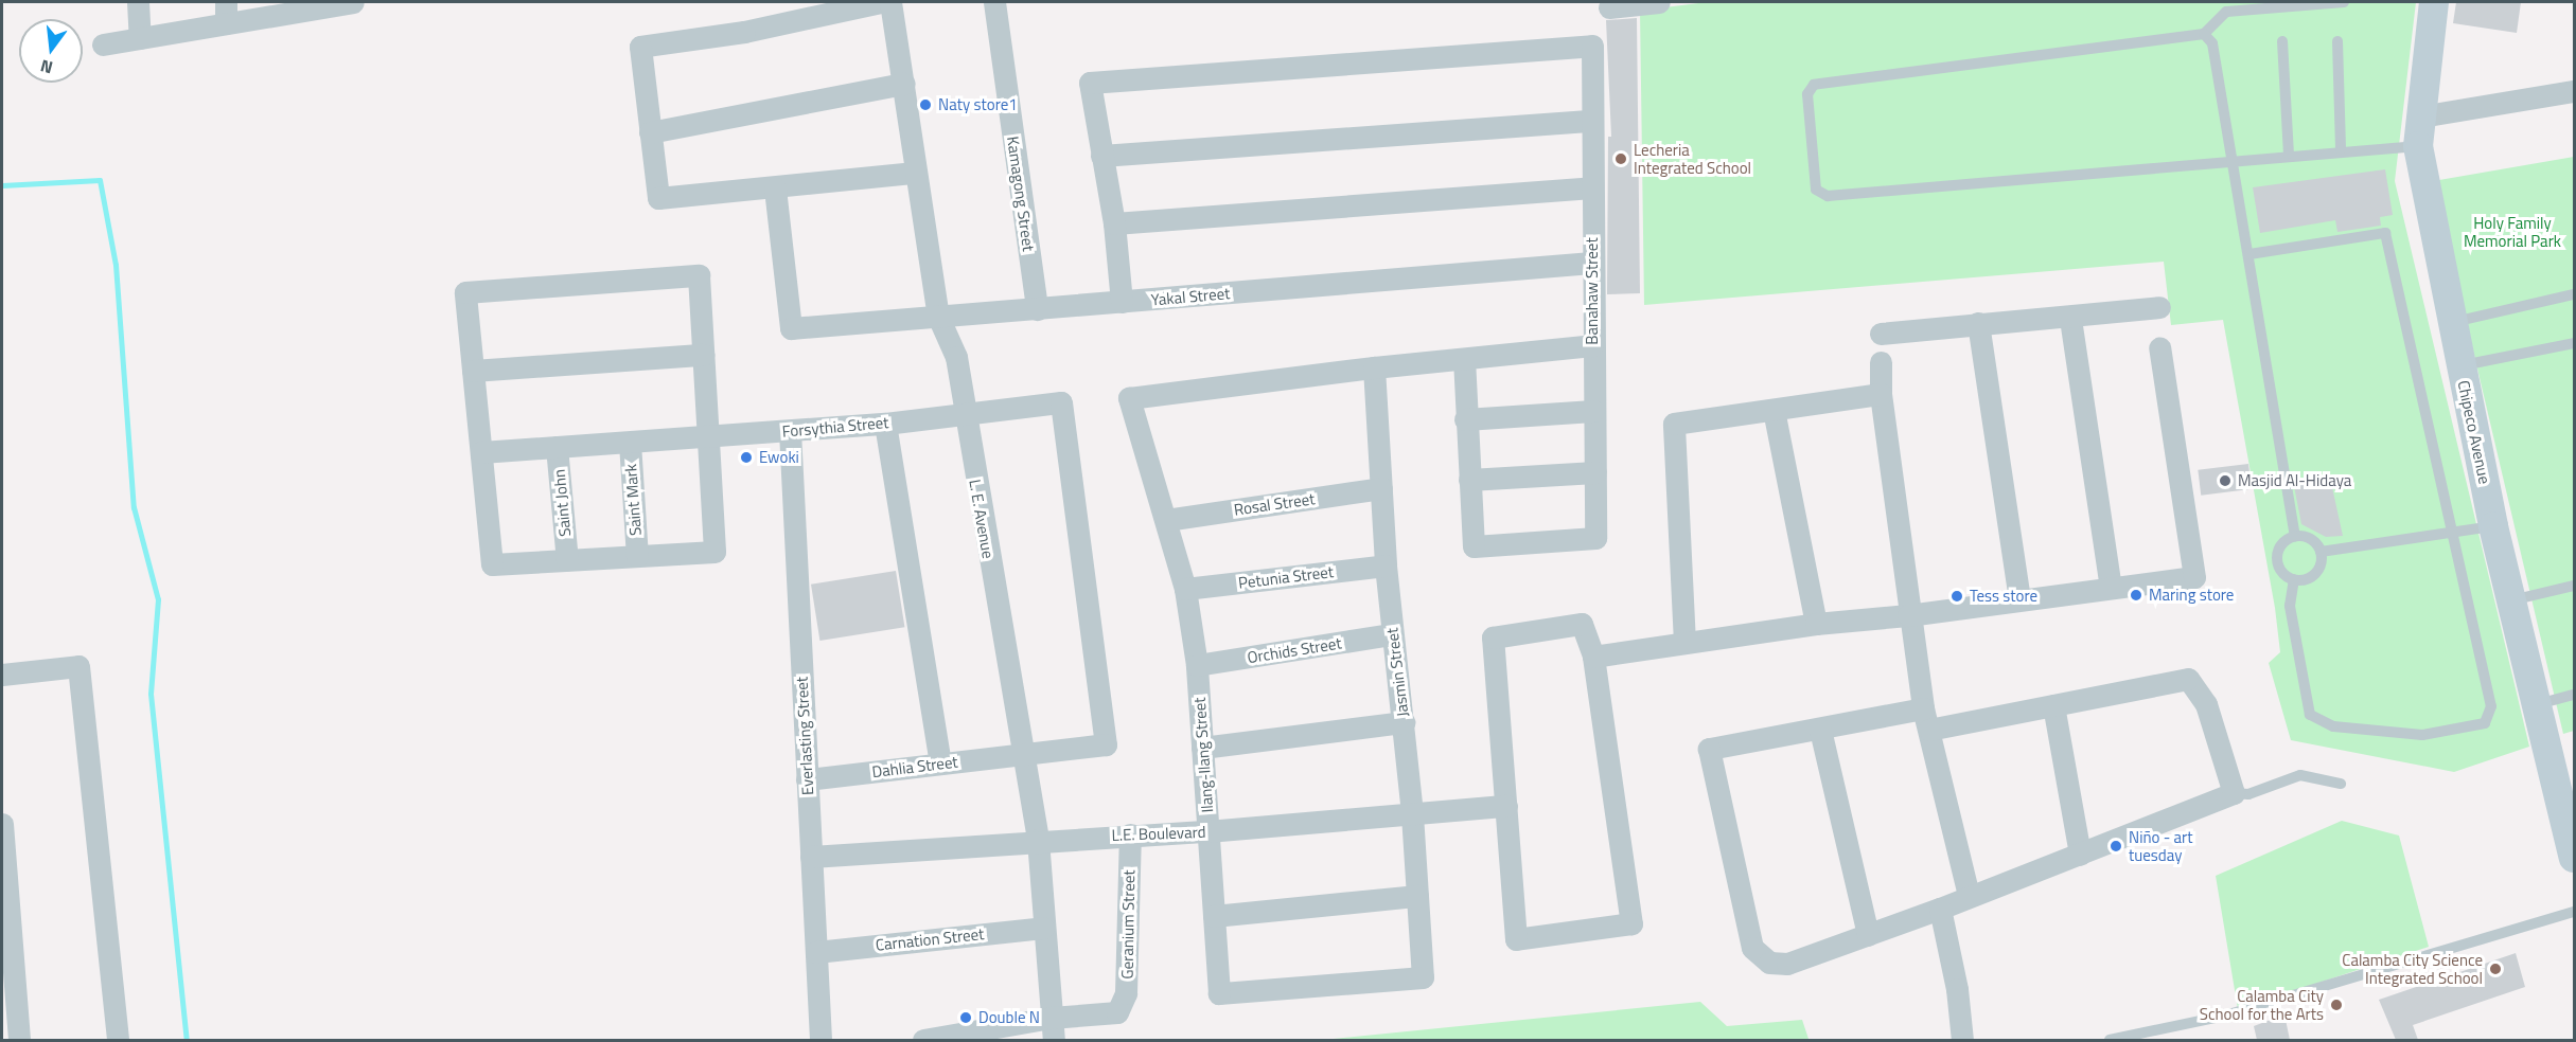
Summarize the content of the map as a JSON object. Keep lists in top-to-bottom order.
{
  "streets": {
    "main road": ["Chipeco Avenue"],
    "street": [
      "Kamagong Street",
      "Banahaw Street",
      "Yakal Street",
      "Forsythia Street",
      "Saint Mark",
      "Saint John",
      "Rosal Street",
      "L. E. Avenue",
      "Petunia Street",
      "Orchids Street",
      "Jasmin Street",
      "Everlasting Street",
      "Ilang-Ilang Street",
      "Dahlia Street",
      "L.E. Boulevard",
      "Geranium Street",
      "Carnation Street"
    ]
  },
  "crossings": [
    ["Kamagong Street", "Yakal Street"],
    ["Banahaw Street", "Yakal Street"],
    ["Yakal Street", "L. E. Avenue"],
    ["Forsythia Street", "Saint Mark"],
    ["Forsythia Street", "Saint John"],
    ["Forsythia Street", "L. E. Avenue"],
    ["Forsythia Street", "Everlasting Street"],
    ["Forsythia Street", "Dahlia Street"],
    ["Rosal Street", "Jasmin Street"],
    ["Rosal Street", "Ilang-Ilang Street"],
    ["L. E. Avenue", "Dahlia Street"],
    ["L. E. Avenue", "L.E. Boulevard"],
    ["L. E. Avenue", "Geranium Street"],
    ["L. E. Avenue", "Carnation Street"],
    ["Petunia Street", "Jasmin Street"],
    ["Petunia Street", "Ilang-Ilang Street"],
    ["Orchids Street", "Jasmin Street"],
    ["Orchids Street", "Ilang-Ilang Street"],
    ["Jasmin Street", "Ilang-Ilang Street"],
    ["Jasmin Street", "L.E. Boulevard"],
    ["Everlasting Street", "Dahlia Street"],
    ["Everlasting Street", "L.E. Boulevard"],
    ["Everlasting Street", "Carnation Street"],
    ["Ilang-Ilang Street", "L.E. Boulevard"],
    ["L.E. Boulevard", "Geranium Street"]
  ],
  "parks": ["Holy Family Memorial Park"],
  "places": [
    "Naty store1",
    "Lecheria Integrated School",
    "Ewoki",
    "Masjid Al-Hidaya",
    "Maring store",
    "Tess store",
    "Niño - art tuesday",
    "Calamba City Science Integrated School",
    "Calamba City School for the Arts",
    "Double N"
  ],
  "north": "bottom"
}
